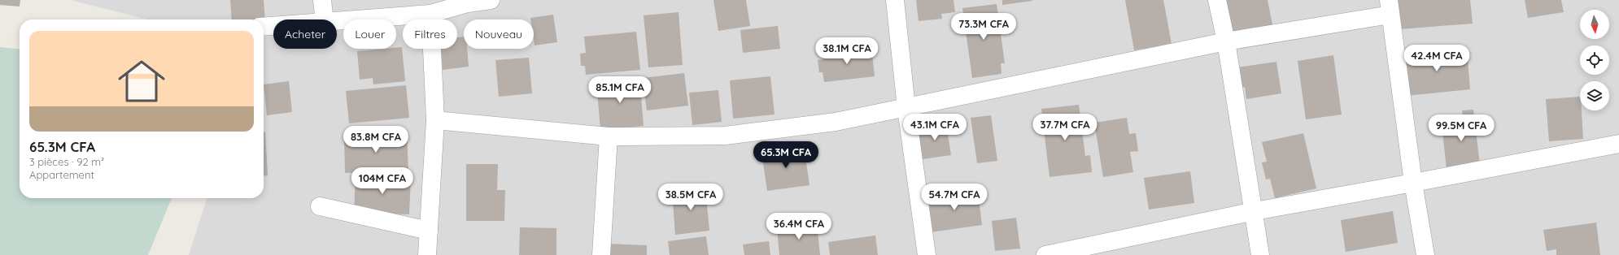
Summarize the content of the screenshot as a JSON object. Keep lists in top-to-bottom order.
{
  "north": "bottom",
  "page": {
    "price": [
      "73.3M CFA",
      "38.1M CFA",
      "42.4M CFA",
      "85.1M CFA",
      "43.1M CFA",
      "37.7M CFA",
      "99.5M CFA",
      "83.8M CFA",
      "65.3M CFA",
      "104M CFA",
      "38.5M CFA",
      "54.7M CFA",
      "36.4M CFA"
    ],
    "chip": [
      "Acheter",
      "Louer",
      "Filtres",
      "Nouveau"
    ],
    "list": [
      {
        "name": "65.3M CFA",
        "note": "3 pièces · 92 m² · Appartement"
      }
    ]
  }
}
